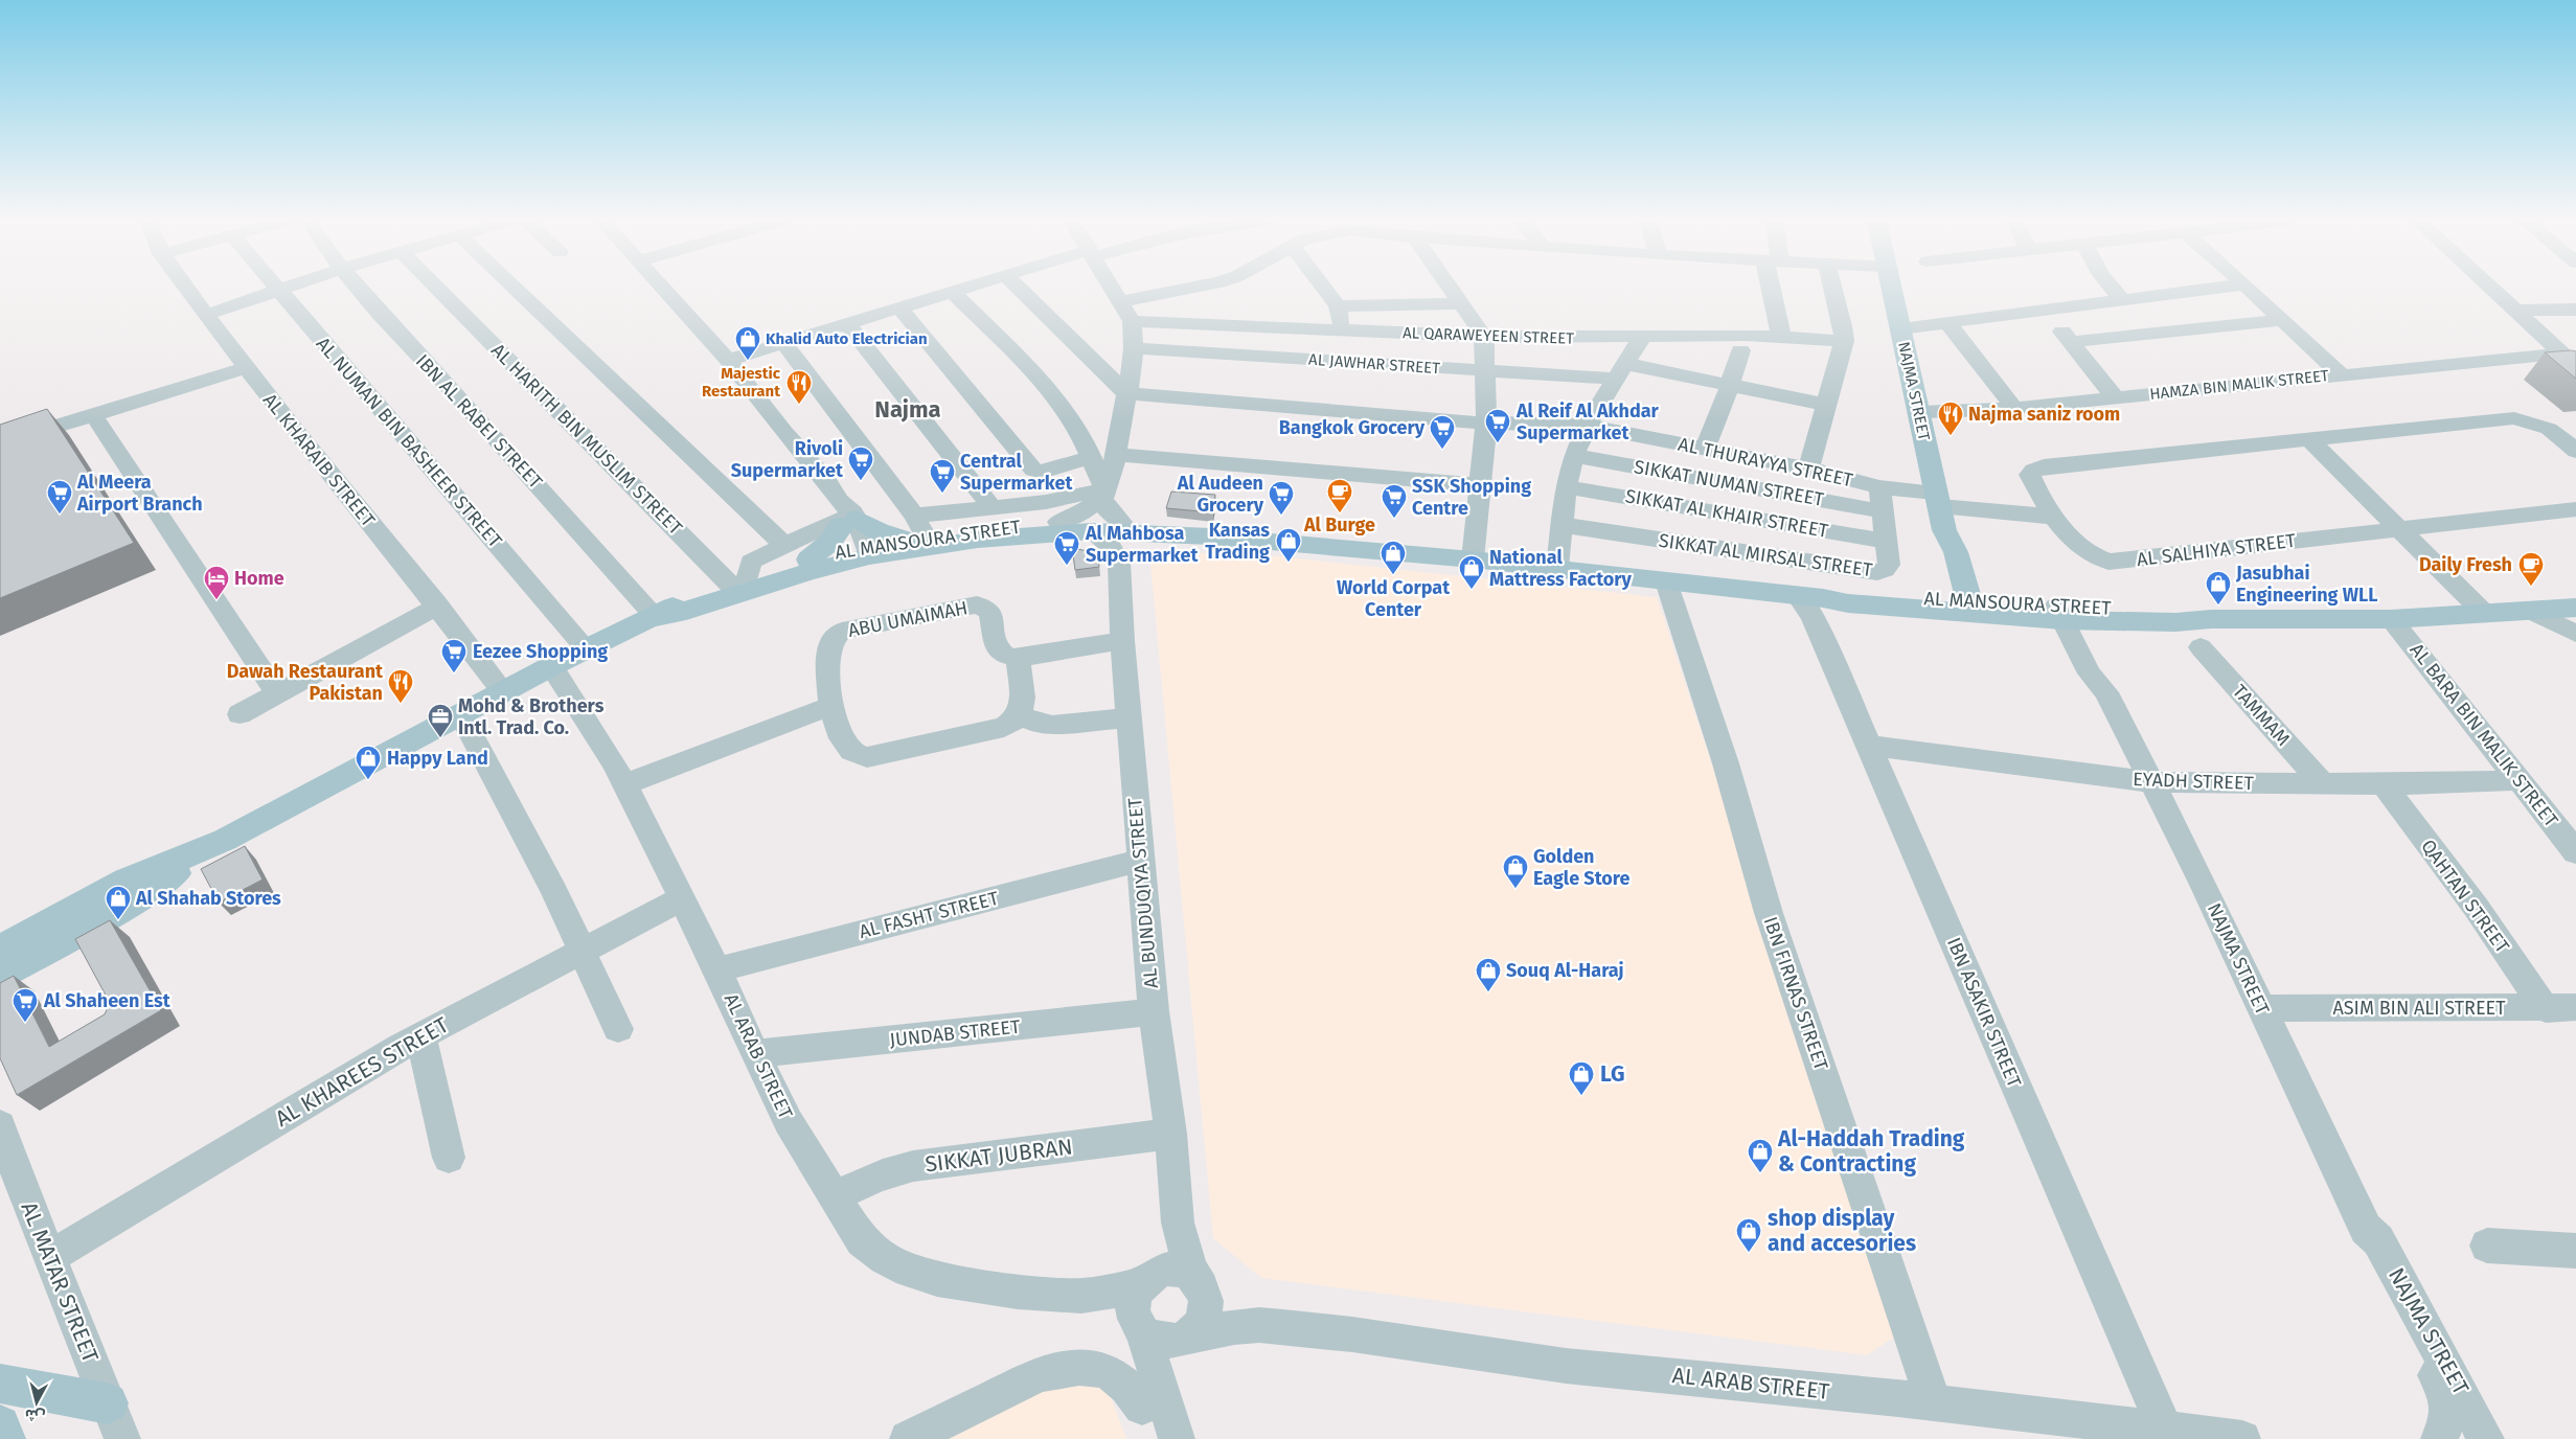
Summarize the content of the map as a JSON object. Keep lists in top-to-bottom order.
{
  "streets": {
    "main road": ["NAJMA STREET", "AL MANSOURA STREET"],
    "street": [
      "AL QARAWEYEEN STREET",
      "AL JAWHAR STREET",
      "HAMZA BIN MALIK STREET",
      "IBN AL RABEI STREET",
      "AL HARITH BIN MUSLIM STREET",
      "AL NUMAN BIN BASHEER STREET",
      "AL KHARAIB STREET",
      "AL THURAYYA STREET",
      "SIKKAT NUMAN STREET",
      "SIKKAT AL KHAIR STREET",
      "AL SALHIYA STREET",
      "SIKKAT AL MIRSAL STREET",
      "ABU UMAIMAH",
      "TAMMAM",
      "AL BARA BIN MALIK STREET",
      "EYADH STREET",
      "AL BUNDUQIYA STREET",
      "QAHTAN STREET",
      "AL FASHT STREET",
      "IBN FIRNAS STREET",
      "ASIM BIN ALI STREET",
      "IBN ASAKIR STREET",
      "JUNDAB STREET",
      "AL ARAB STREET",
      "AL KHAREES STREET",
      "SIKKAT JUBRAN",
      "AL MATAR STREET"
    ]
  },
  "crossings": [
    ["HAMZA BIN MALIK STREET", "NAJMA STREET"],
    ["NAJMA STREET", "AL THURAYYA STREET"],
    ["NAJMA STREET", "AL MANSOURA STREET"],
    ["NAJMA STREET", "EYADH STREET"],
    ["NAJMA STREET", "ASIM BIN ALI STREET"],
    ["IBN AL RABEI STREET", "AL MANSOURA STREET"],
    ["AL HARITH BIN MUSLIM STREET", "AL MANSOURA STREET"],
    ["AL NUMAN BIN BASHEER STREET", "AL MANSOURA STREET"],
    ["AL KHARAIB STREET", "AL MANSOURA STREET"],
    ["AL THURAYYA STREET", "SIKKAT AL MIRSAL STREET"],
    ["SIKKAT NUMAN STREET", "SIKKAT AL MIRSAL STREET"],
    ["SIKKAT AL KHAIR STREET", "SIKKAT AL MIRSAL STREET"],
    ["AL MANSOURA STREET", "AL BARA BIN MALIK STREET"],
    ["AL MANSOURA STREET", "IBN FIRNAS STREET"],
    ["AL MANSOURA STREET", "IBN ASAKIR STREET"],
    ["AL MANSOURA STREET", "AL ARAB STREET"],
    ["TAMMAM", "EYADH STREET"],
    ["AL BARA BIN MALIK STREET", "EYADH STREET"],
    ["EYADH STREET", "QAHTAN STREET"],
    ["EYADH STREET", "IBN ASAKIR STREET"],
    ["AL BUNDUQIYA STREET", "AL FASHT STREET"],
    ["AL BUNDUQIYA STREET", "JUNDAB STREET"],
    ["AL BUNDUQIYA STREET", "AL ARAB STREET"],
    ["AL BUNDUQIYA STREET", "SIKKAT JUBRAN"],
    ["QAHTAN STREET", "ASIM BIN ALI STREET"],
    ["AL FASHT STREET", "AL ARAB STREET"],
    ["IBN FIRNAS STREET", "AL ARAB STREET"],
    ["IBN ASAKIR STREET", "AL ARAB STREET"],
    ["JUNDAB STREET", "AL ARAB STREET"],
    ["AL ARAB STREET", "AL KHAREES STREET"],
    ["AL ARAB STREET", "SIKKAT JUBRAN"],
    ["AL KHAREES STREET", "AL MATAR STREET"]
  ],
  "districts": ["Najma"],
  "places": {
    "shop": [
      "Khalid Auto Electrician",
      "Kansas Trading",
      "World Corpat Center",
      "National Mattress Factory",
      "Jasubhai Engineering WLL",
      "Happy Land",
      "Golden Eagle Store",
      "Al Shahab Stores",
      "Souq Al-Haraj",
      "LG",
      "Al-Haddah Trading & Contracting",
      "shop display and accesories"
    ],
    "restaurant": ["Majestic Restaurant", "Najma saniz room", "Dawah Restaurant Pakistan"],
    "supermarket": [
      "Al Reif Al Akhdar Supermarket",
      "Bangkok Grocery",
      "Rivoli Supermarket",
      "Central Supermarket",
      "Al Meera Airport Branch",
      "Al Audeen Grocery",
      "SSK Shopping Centre",
      "Al Mahbosa Supermarket",
      "Eezee Shopping",
      "Al Shaheen Est"
    ],
    "cafe": ["Al Burge", "Daily Fresh"],
    "hotel": ["Home"],
    "office": ["Mohd & Brothers Intl. Trad. Co."]
  },
  "north": "bottom"
}
